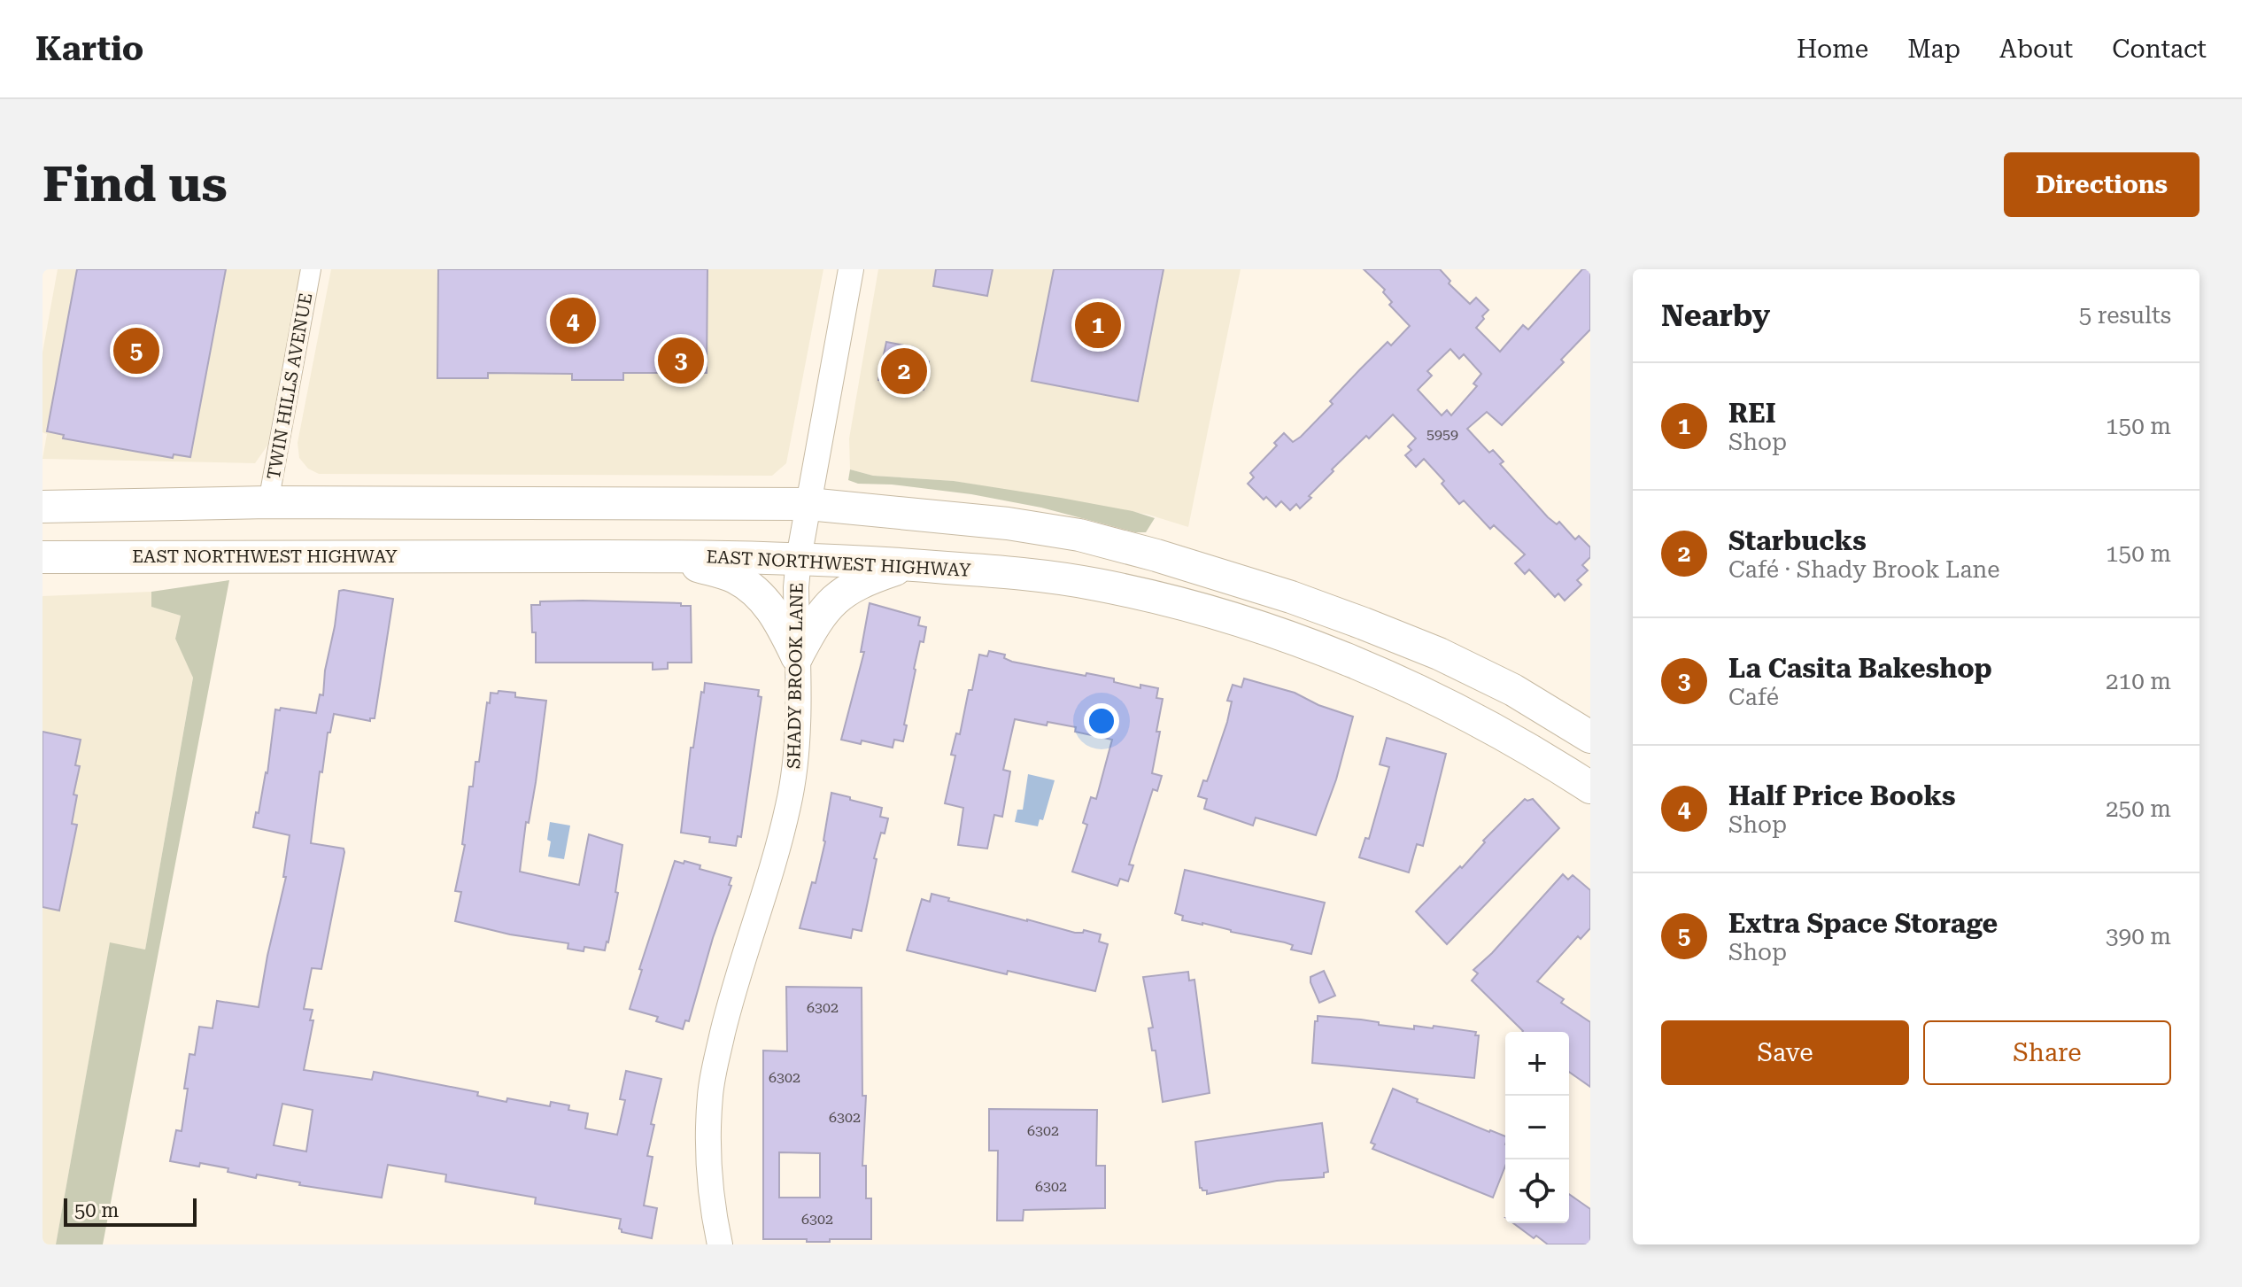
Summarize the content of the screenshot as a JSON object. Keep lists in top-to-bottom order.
{
  "streets": {
    "main road": ["EAST NORTHWEST HIGHWAY"],
    "street": ["TWIN HILLS AVENUE", "SHADY BROOK LANE"]
  },
  "crossings": [
    ["EAST NORTHWEST HIGHWAY", "SHADY BROOK LANE"]
  ],
  "house_numbers": [
    "5959",
    "6302",
    "6302",
    "6302",
    "6302",
    "6302",
    "6302"
  ],
  "scale_bar": "50 m",
  "page": {
    "header": "Kartio",
    "nav": [
      "Home",
      "Map",
      "About",
      "Contact"
    ],
    "buttons": [
      "Directions",
      ["Save", "Share"]
    ],
    "title": "Find us",
    "heading": ["Nearby", "5 results"],
    "pins": [
      "4",
      "1",
      "5",
      "3",
      "2"
    ],
    "list": [
      {
        "mark": "1",
        "name": "REI",
        "note": "Shop",
        "value": "150 m"
      },
      {
        "mark": "2",
        "name": "Starbucks",
        "note": "Café · Shady Brook Lane",
        "value": "150 m"
      },
      {
        "mark": "3",
        "name": "La Casita Bakeshop",
        "note": "Café",
        "value": "210 m"
      },
      {
        "mark": "4",
        "name": "Half Price Books",
        "note": "Shop",
        "value": "250 m"
      },
      {
        "mark": "5",
        "name": "Extra Space Storage",
        "note": "Shop",
        "value": "390 m"
      }
    ],
    "map_buttons": ["+", "−"],
    "scale": "50 m"
  }
}
